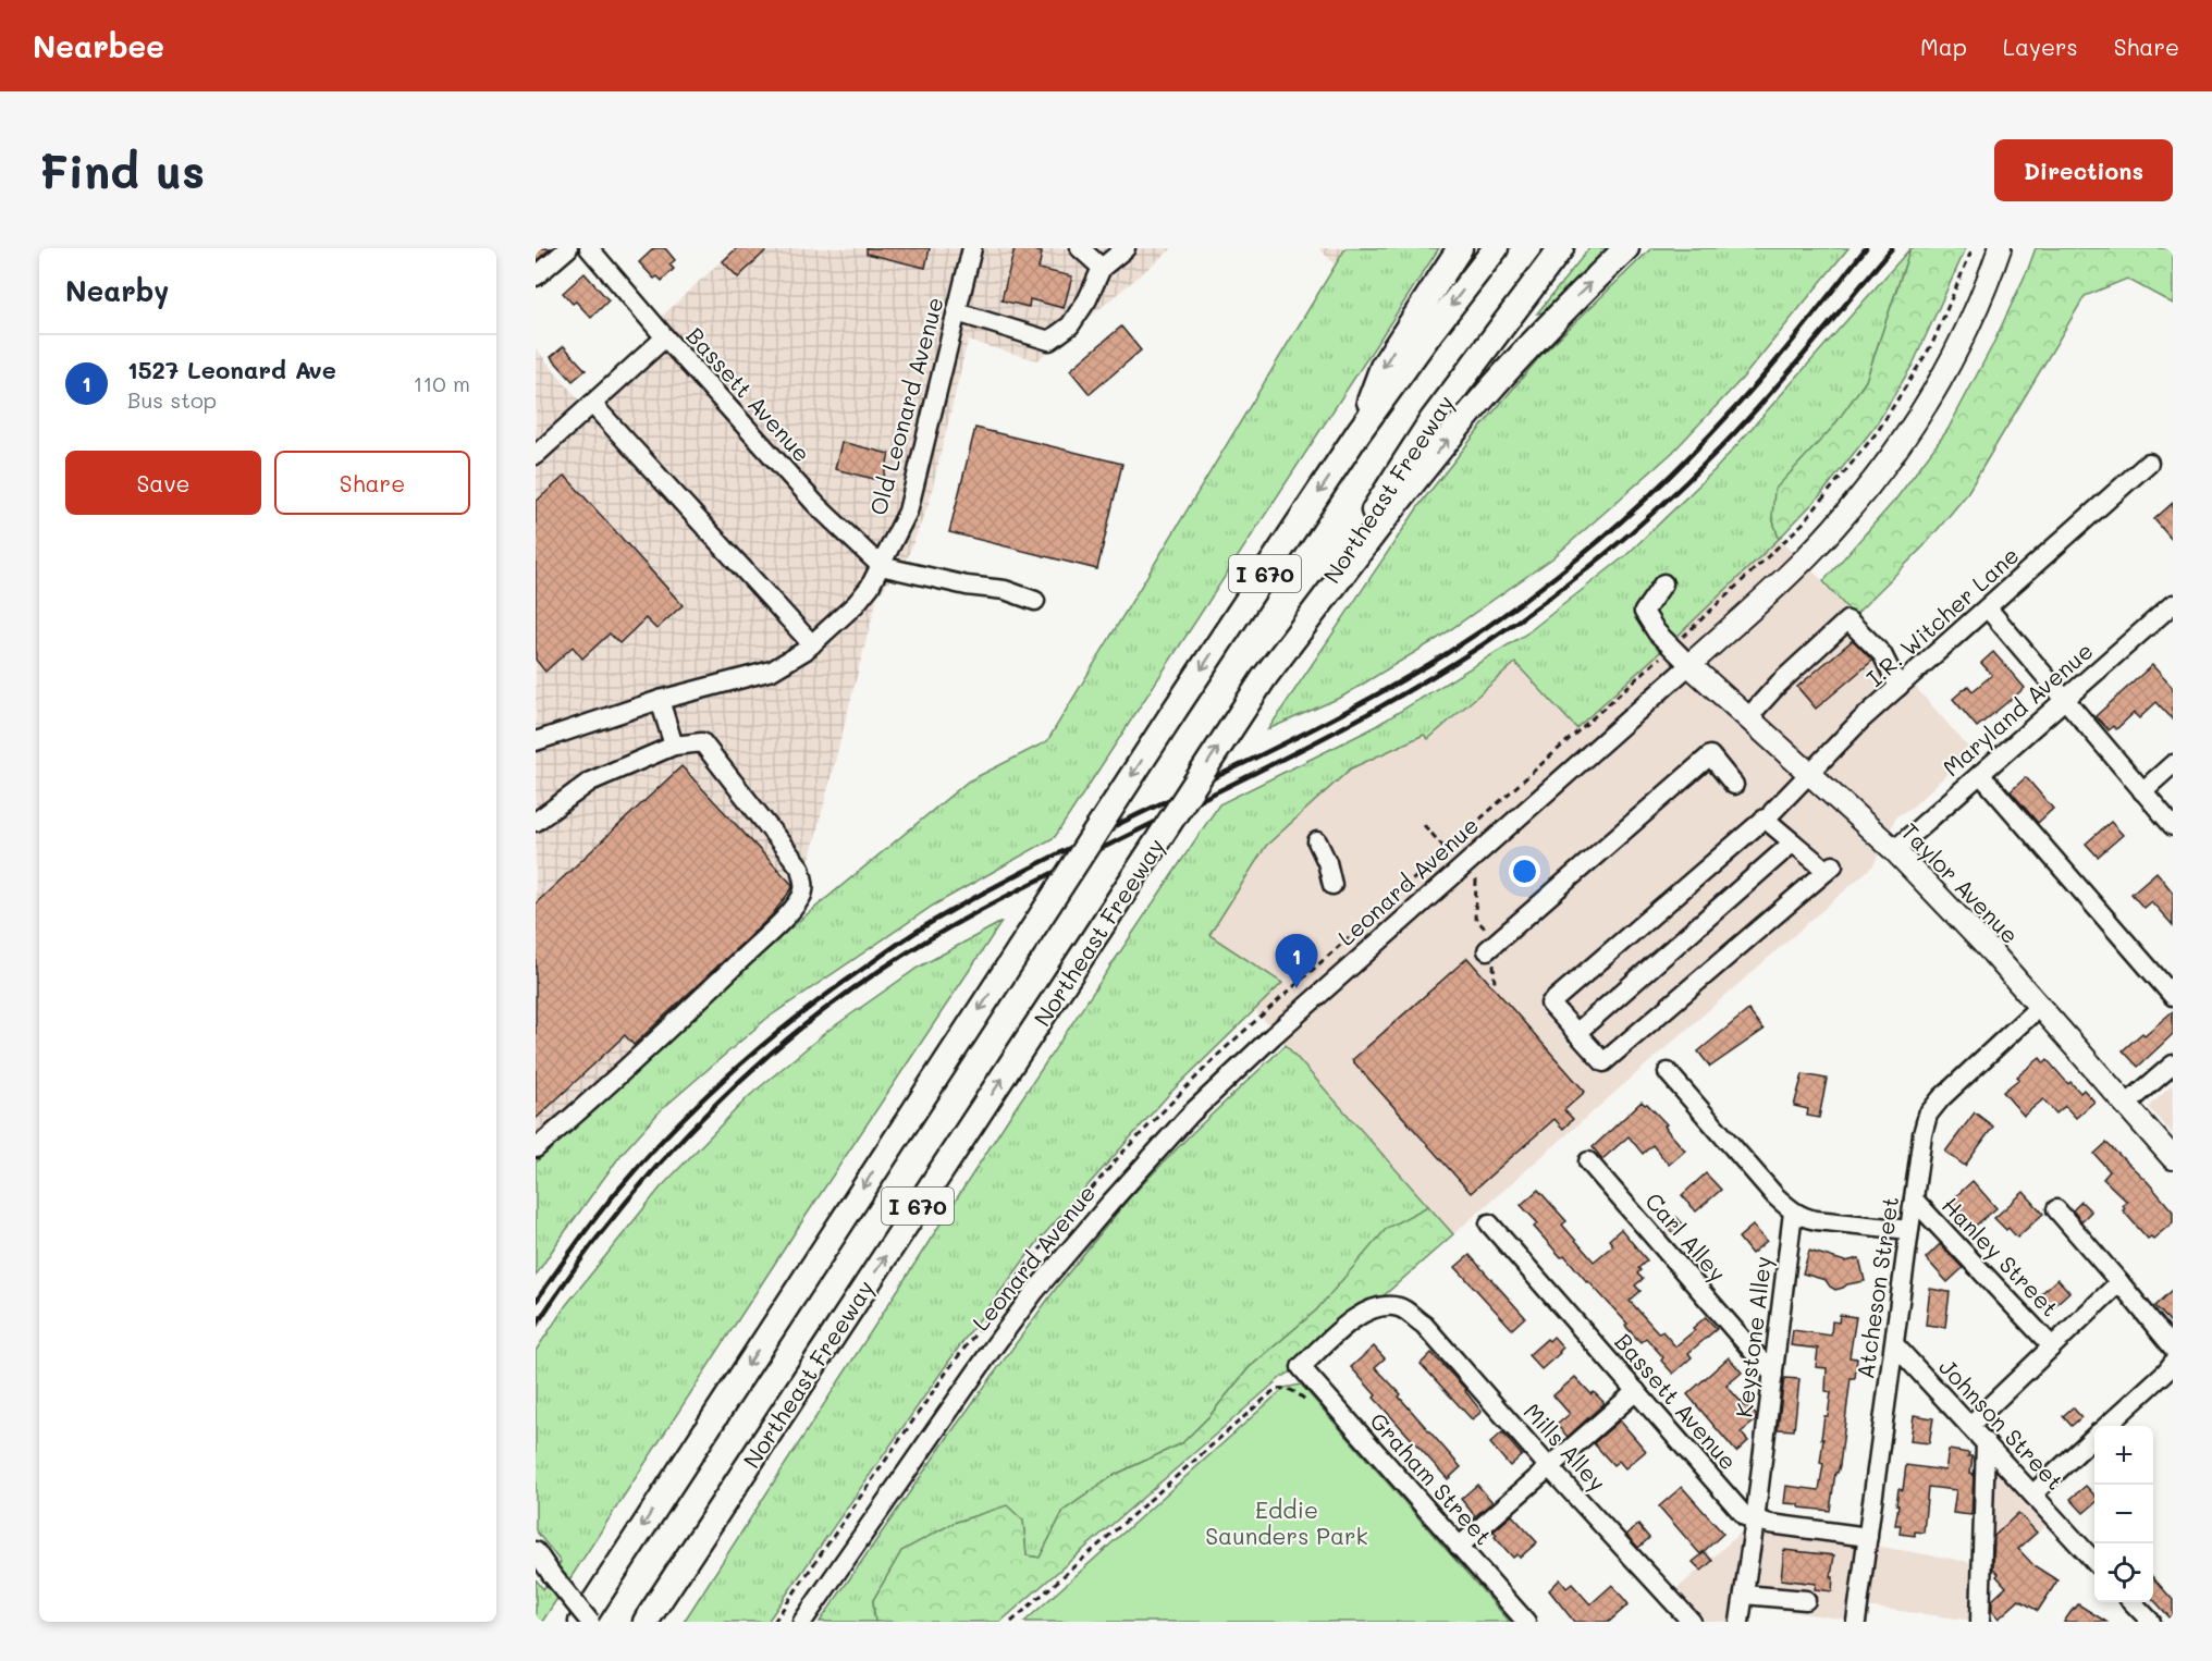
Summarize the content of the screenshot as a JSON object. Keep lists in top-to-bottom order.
{
  "streets": {
    "highway": ["Northeast Freeway", "I 670"],
    "main road": ["Leonard Avenue", "Taylor Avenue"],
    "street": [
      "Bassett Avenue",
      "Old Leonard Avenue",
      "I.R. Witcher Lane",
      "Maryland Avenue",
      "Carl Alley",
      "Hanley Street",
      "Atcheson Street",
      "Keystone Alley",
      "Johnson Street",
      "Mills Alley",
      "Graham Street"
    ]
  },
  "crossings": [
    ["Bassett Avenue", "Old Leonard Avenue"],
    ["Bassett Avenue", "Keystone Alley"],
    ["I.R. Witcher Lane", "Taylor Avenue"],
    ["Maryland Avenue", "Taylor Avenue"],
    ["Leonard Avenue", "Taylor Avenue"],
    ["Taylor Avenue", "Atcheson Street"],
    ["Carl Alley", "Keystone Alley"],
    ["Hanley Street", "Atcheson Street"],
    ["Atcheson Street", "Johnson Street"],
    ["Mills Alley", "Graham Street"]
  ],
  "parks": ["Eddie Saunders Park"],
  "page": {
    "header": "Nearbee",
    "nav": ["Map", "Layers", "Share"],
    "buttons": [
      "Directions",
      ["Save", "Share"]
    ],
    "title": "Find us",
    "heading": "Nearby",
    "list": [
      {
        "mark": "1",
        "name": "1527 Leonard Ave",
        "note": "Bus stop",
        "value": "110 m"
      }
    ],
    "pins": "1",
    "map_buttons": ["+", "−"]
  }
}
